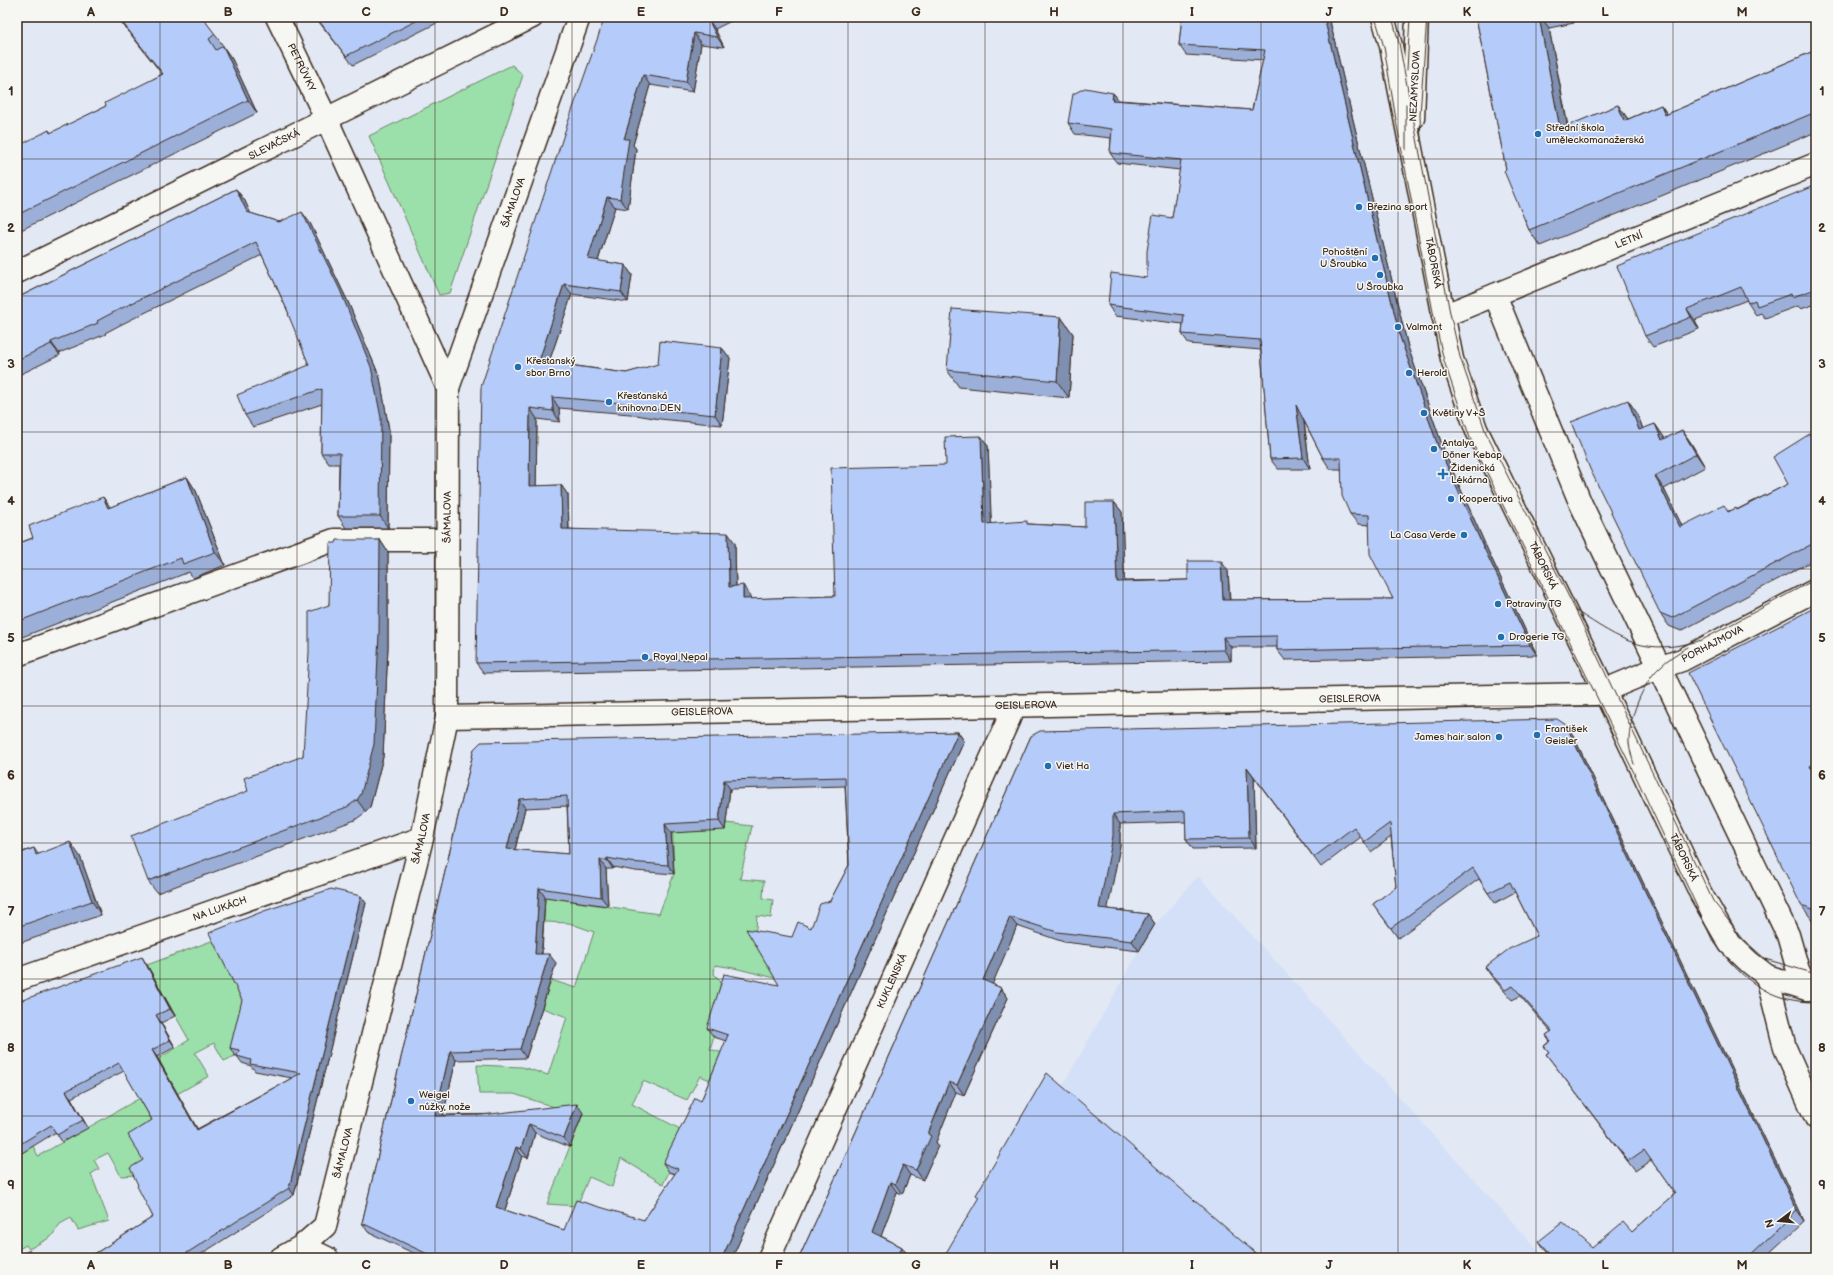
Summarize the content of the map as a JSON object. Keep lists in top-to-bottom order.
{
  "streets": {
    "street": [
      "PETRŮVKY",
      "NEZAMYSLOVA",
      "SLEVAČSKÁ",
      "ŠÁMALOVA",
      "LETNÍ",
      "TÁBORSKÁ",
      "PORHAJMOVA",
      "GEISLEROVA",
      "NA LUKÁCH",
      "KUKLENSKÁ"
    ]
  },
  "crossings": [
    ["PETRŮVKY", "SLEVAČSKÁ"],
    ["PETRŮVKY", "ŠÁMALOVA"],
    ["NEZAMYSLOVA", "TÁBORSKÁ"],
    ["SLEVAČSKÁ", "ŠÁMALOVA"],
    ["ŠÁMALOVA", "GEISLEROVA"],
    ["ŠÁMALOVA", "NA LUKÁCH"],
    ["LETNÍ", "TÁBORSKÁ"],
    ["TÁBORSKÁ", "PORHAJMOVA"],
    ["TÁBORSKÁ", "GEISLEROVA"],
    ["PORHAJMOVA", "GEISLEROVA"],
    ["GEISLEROVA", "KUKLENSKÁ"]
  ],
  "places": {
    "other": [
      "Střední škola uměleckomanažerská",
      "Březina sport",
      "Pohoštění U Šroubka",
      "U Šroubka",
      "Valmont",
      "Křestanský sbor Brno",
      "Herold",
      "Křesťanská knihovna DEN",
      "Květiny V+Š",
      "Antalya Döner Kebap",
      "Kooperativa",
      "La Casa Verde",
      "Potraviny TG",
      "Drogerie TG",
      "Royal Nepal",
      "František Geisler",
      "James hair salon",
      "Viet Ha",
      "Weigel nůžky, nože"
    ],
    "health": ["Židenická Lékárna"]
  },
  "north": "left",
  "grid": {
    "columns": [
      "A",
      "B",
      "C",
      "D",
      "E",
      "F",
      "G",
      "H",
      "I",
      "J",
      "K",
      "L",
      "M"
    ],
    "rows": [
      "1",
      "2",
      "3",
      "4",
      "5",
      "6",
      "7",
      "8",
      "9"
    ]
  }
}
